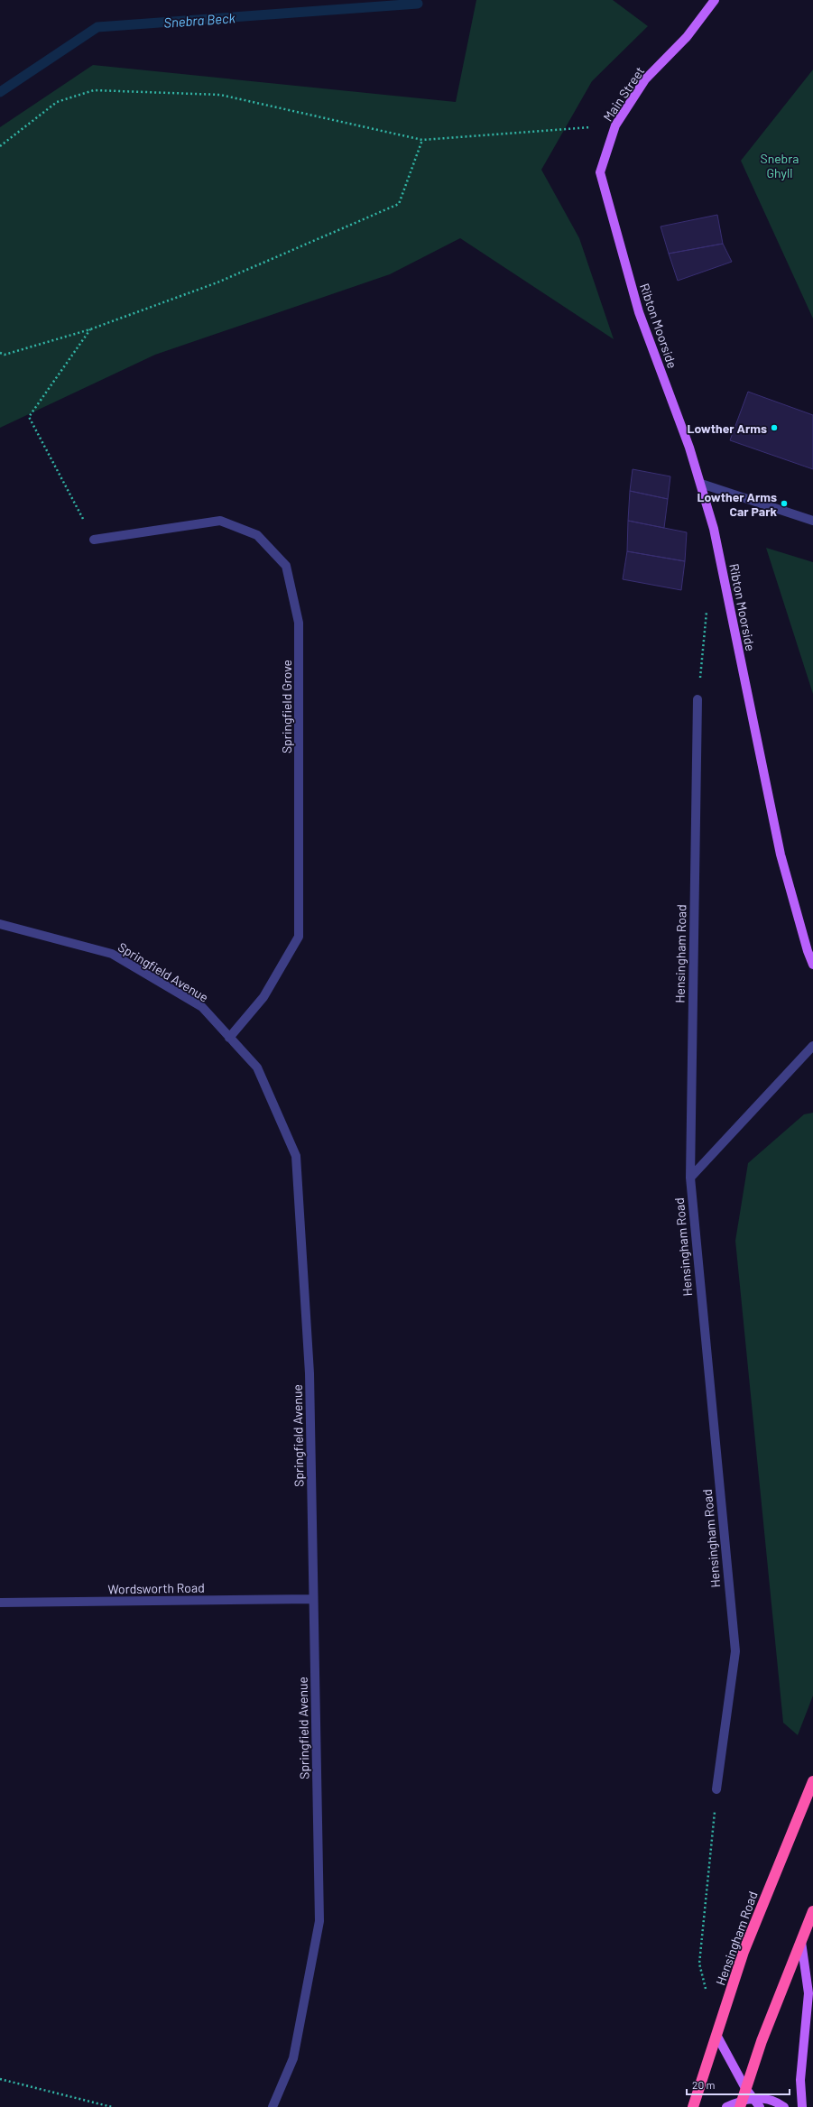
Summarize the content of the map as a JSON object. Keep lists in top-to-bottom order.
{
  "streets": {
    "highway": ["Hensingham Road"],
    "main road": ["Main Street", "Ribton Moorside"],
    "street": ["Springfield Grove", "Springfield Avenue", "Wordsworth Road"]
  },
  "crossings": [
    ["Main Street", "Ribton Moorside"],
    ["Springfield Grove", "Springfield Avenue"],
    ["Springfield Avenue", "Wordsworth Road"]
  ],
  "water": ["Snebra Beck"],
  "parks": ["Snebra Ghyll"],
  "places": ["Lowther Arms", "Lowther Arms Car Park"],
  "scale_bar": "20 m"
}
